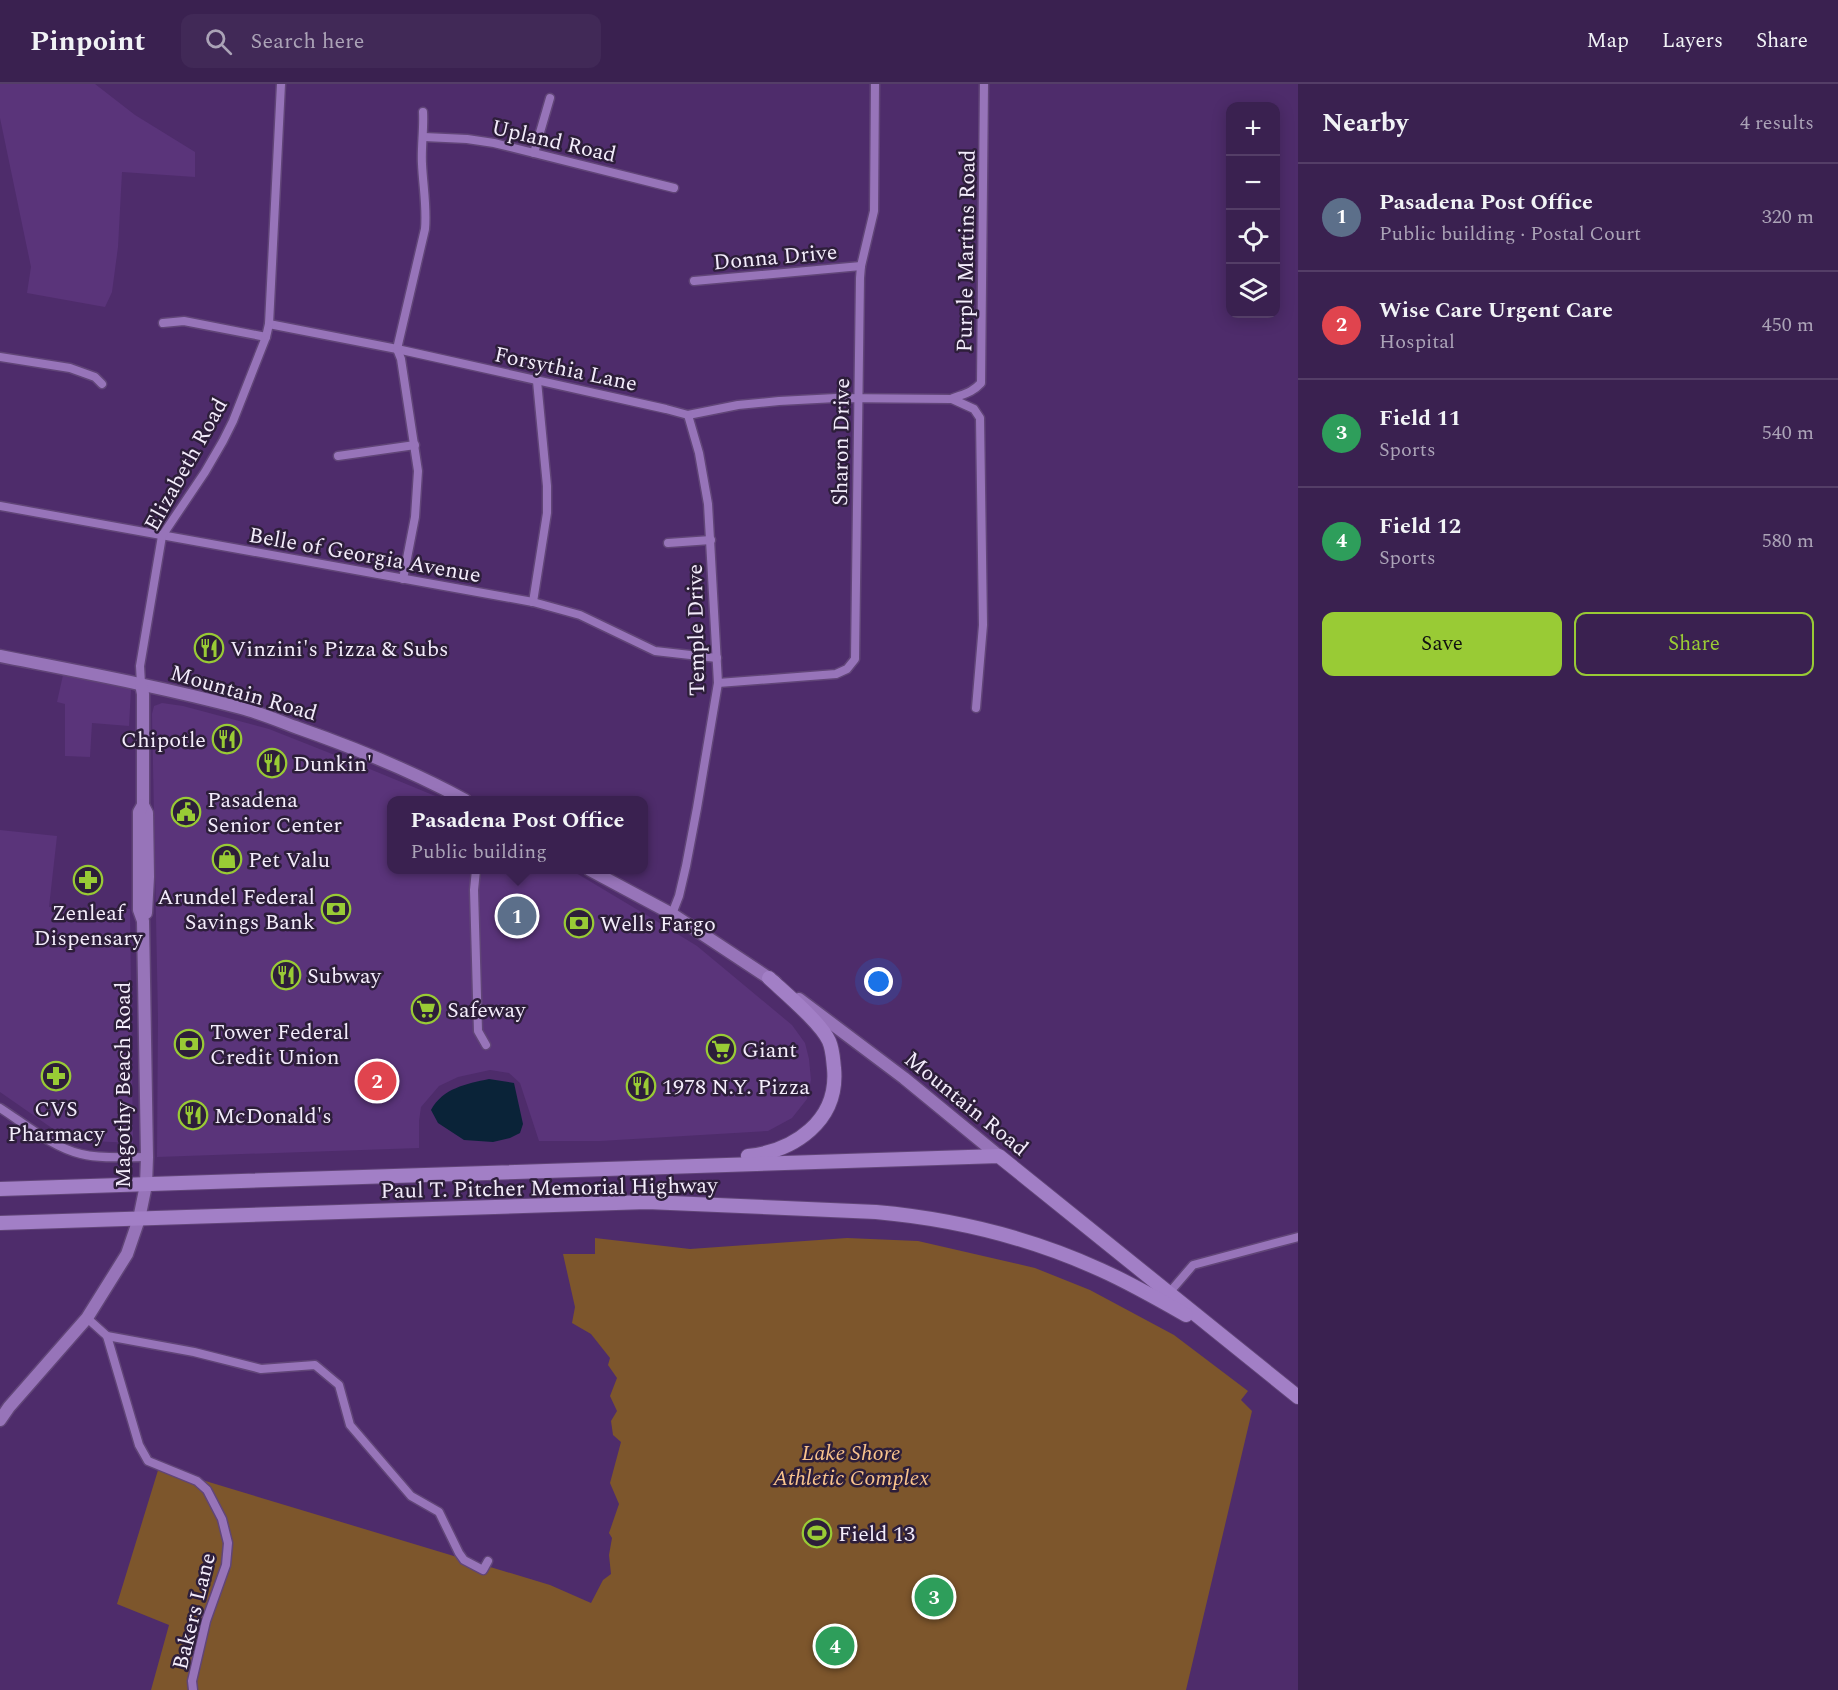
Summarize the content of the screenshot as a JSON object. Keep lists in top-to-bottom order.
{
  "streets": {
    "main road": ["Mountain Road", "Magothy Beach Road", "Paul T. Pitcher Memorial Highway"],
    "street": [
      "Upland Road",
      "Purple Martins Road",
      "Donna Drive",
      "Forsythia Lane",
      "Sharon Drive",
      "Elizabeth Road",
      "Belle of Georgia Avenue",
      "Temple Drive",
      "Bakers Lane"
    ]
  },
  "crossings": [
    ["Purple Martins Road", "Forsythia Lane"],
    ["Purple Martins Road", "Sharon Drive"],
    ["Donna Drive", "Sharon Drive"],
    ["Forsythia Lane", "Sharon Drive"],
    ["Forsythia Lane", "Elizabeth Road"],
    ["Forsythia Lane", "Temple Drive"],
    ["Sharon Drive", "Temple Drive"],
    ["Elizabeth Road", "Belle of Georgia Avenue"],
    ["Elizabeth Road", "Mountain Road"],
    ["Elizabeth Road", "Magothy Beach Road"],
    ["Belle of Georgia Avenue", "Temple Drive"],
    ["Temple Drive", "Mountain Road"],
    ["Mountain Road", "Magothy Beach Road"],
    ["Mountain Road", "Paul T. Pitcher Memorial Highway"],
    ["Magothy Beach Road", "Paul T. Pitcher Memorial Highway"]
  ],
  "parks": ["Lake Shore Athletic Complex"],
  "places": {
    "restaurant": [
      "Vinzini's Pizza & Subs",
      "Chipotle",
      "Dunkin'",
      "Subway",
      "1978 N.Y. Pizza",
      "McDonald's"
    ],
    "public building": ["Pasadena Senior Center"],
    "shop": ["Pet Valu"],
    "pharmacy": ["Zenleaf Dispensary", "CVS Pharmacy"],
    "bank": ["Arundel Federal Savings Bank", "Wells Fargo", "Tower Federal Credit Union"],
    "supermarket": ["Safeway", "Giant"],
    "sports": ["Field 13"]
  },
  "page": {
    "header": "Pinpoint",
    "search": "Search here",
    "nav": ["Map", "Layers", "Share"],
    "heading": ["Nearby", "4 results"],
    "map_buttons": ["+", "−"],
    "list": [
      {
        "mark": "1",
        "name": "Pasadena Post Office",
        "note": "Public building · Postal Court",
        "value": "320 m"
      },
      {
        "mark": "2",
        "name": "Wise Care Urgent Care",
        "note": "Hospital",
        "value": "450 m"
      },
      {
        "mark": "3",
        "name": "Field 11",
        "note": "Sports",
        "value": "540 m"
      },
      {
        "mark": "4",
        "name": "Field 12",
        "note": "Sports",
        "value": "580 m"
      }
    ],
    "buttons": ["Save", "Share"],
    "popup": ["Pasadena Post Office", "Public building"],
    "pins": [
      "1",
      "2",
      "3",
      "4"
    ]
  }
}
